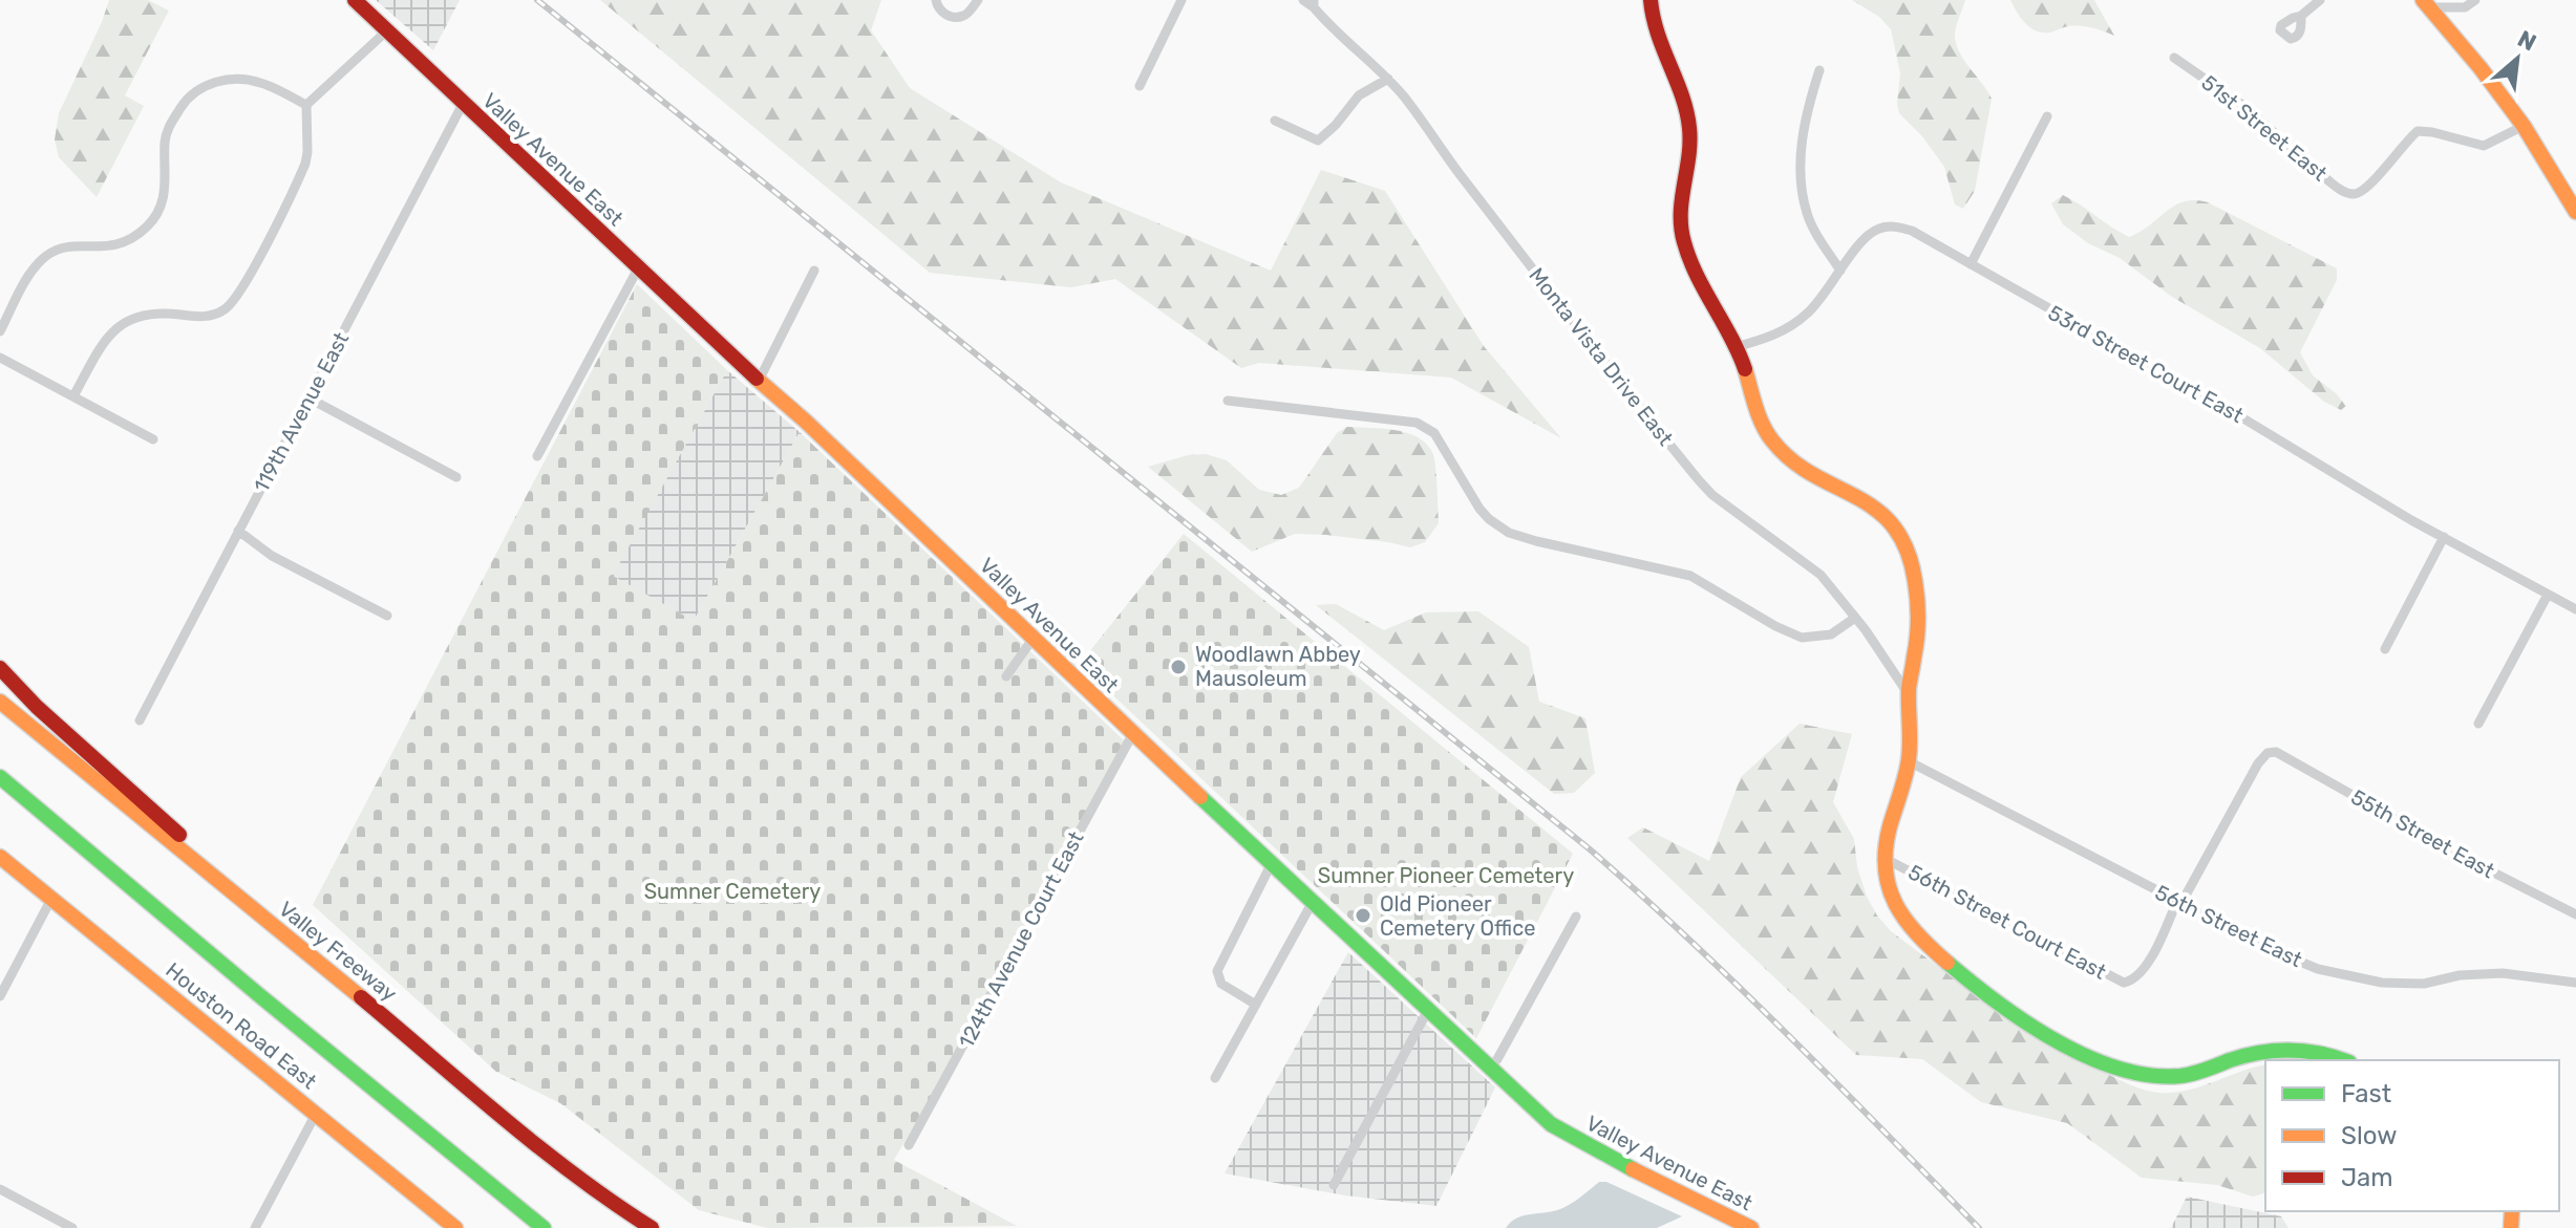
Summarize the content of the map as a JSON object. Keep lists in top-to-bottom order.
{
  "streets": {
    "main road": ["Valley Avenue East", "Valley Freeway", "Houston Road East"],
    "street": [
      "51st Street East",
      "Monta Vista Drive East",
      "53rd Street Court East",
      "119th Avenue East",
      "55th Street East",
      "56th Street Court East",
      "56th Street East",
      "124th Avenue Court East"
    ]
  },
  "crossings": [
    ["Valley Avenue East", "119th Avenue East"],
    ["Valley Avenue East", "124th Avenue Court East"],
    ["55th Street East", "56th Street Court East"],
    ["55th Street East", "56th Street East"],
    ["56th Street Court East", "56th Street East"]
  ],
  "parks": ["Sumner Pioneer Cemetery", "Sumner Cemetery"],
  "places": ["Woodlawn Abbey Mausoleum", "Old Pioneer Cemetery Office"],
  "legend": ["Fast", "Slow", "Jam"],
  "north": "top right"
}
